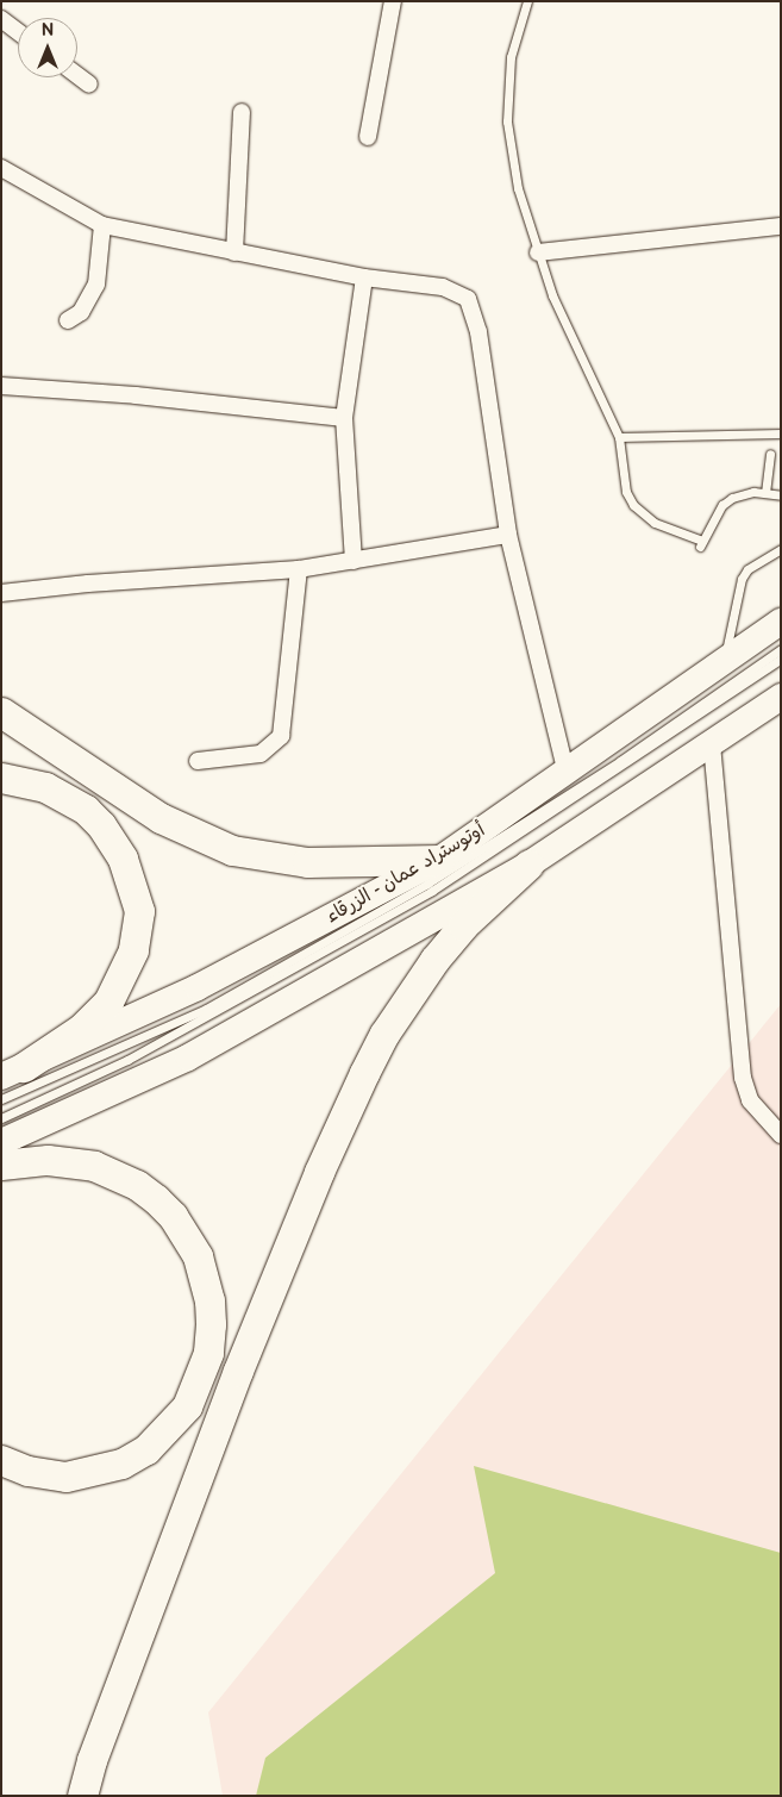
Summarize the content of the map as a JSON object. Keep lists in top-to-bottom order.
{
  "streets": {
    "highway": ["أوتوستراد عمان - الزرقاء"]
  },
  "north": "top"
}
